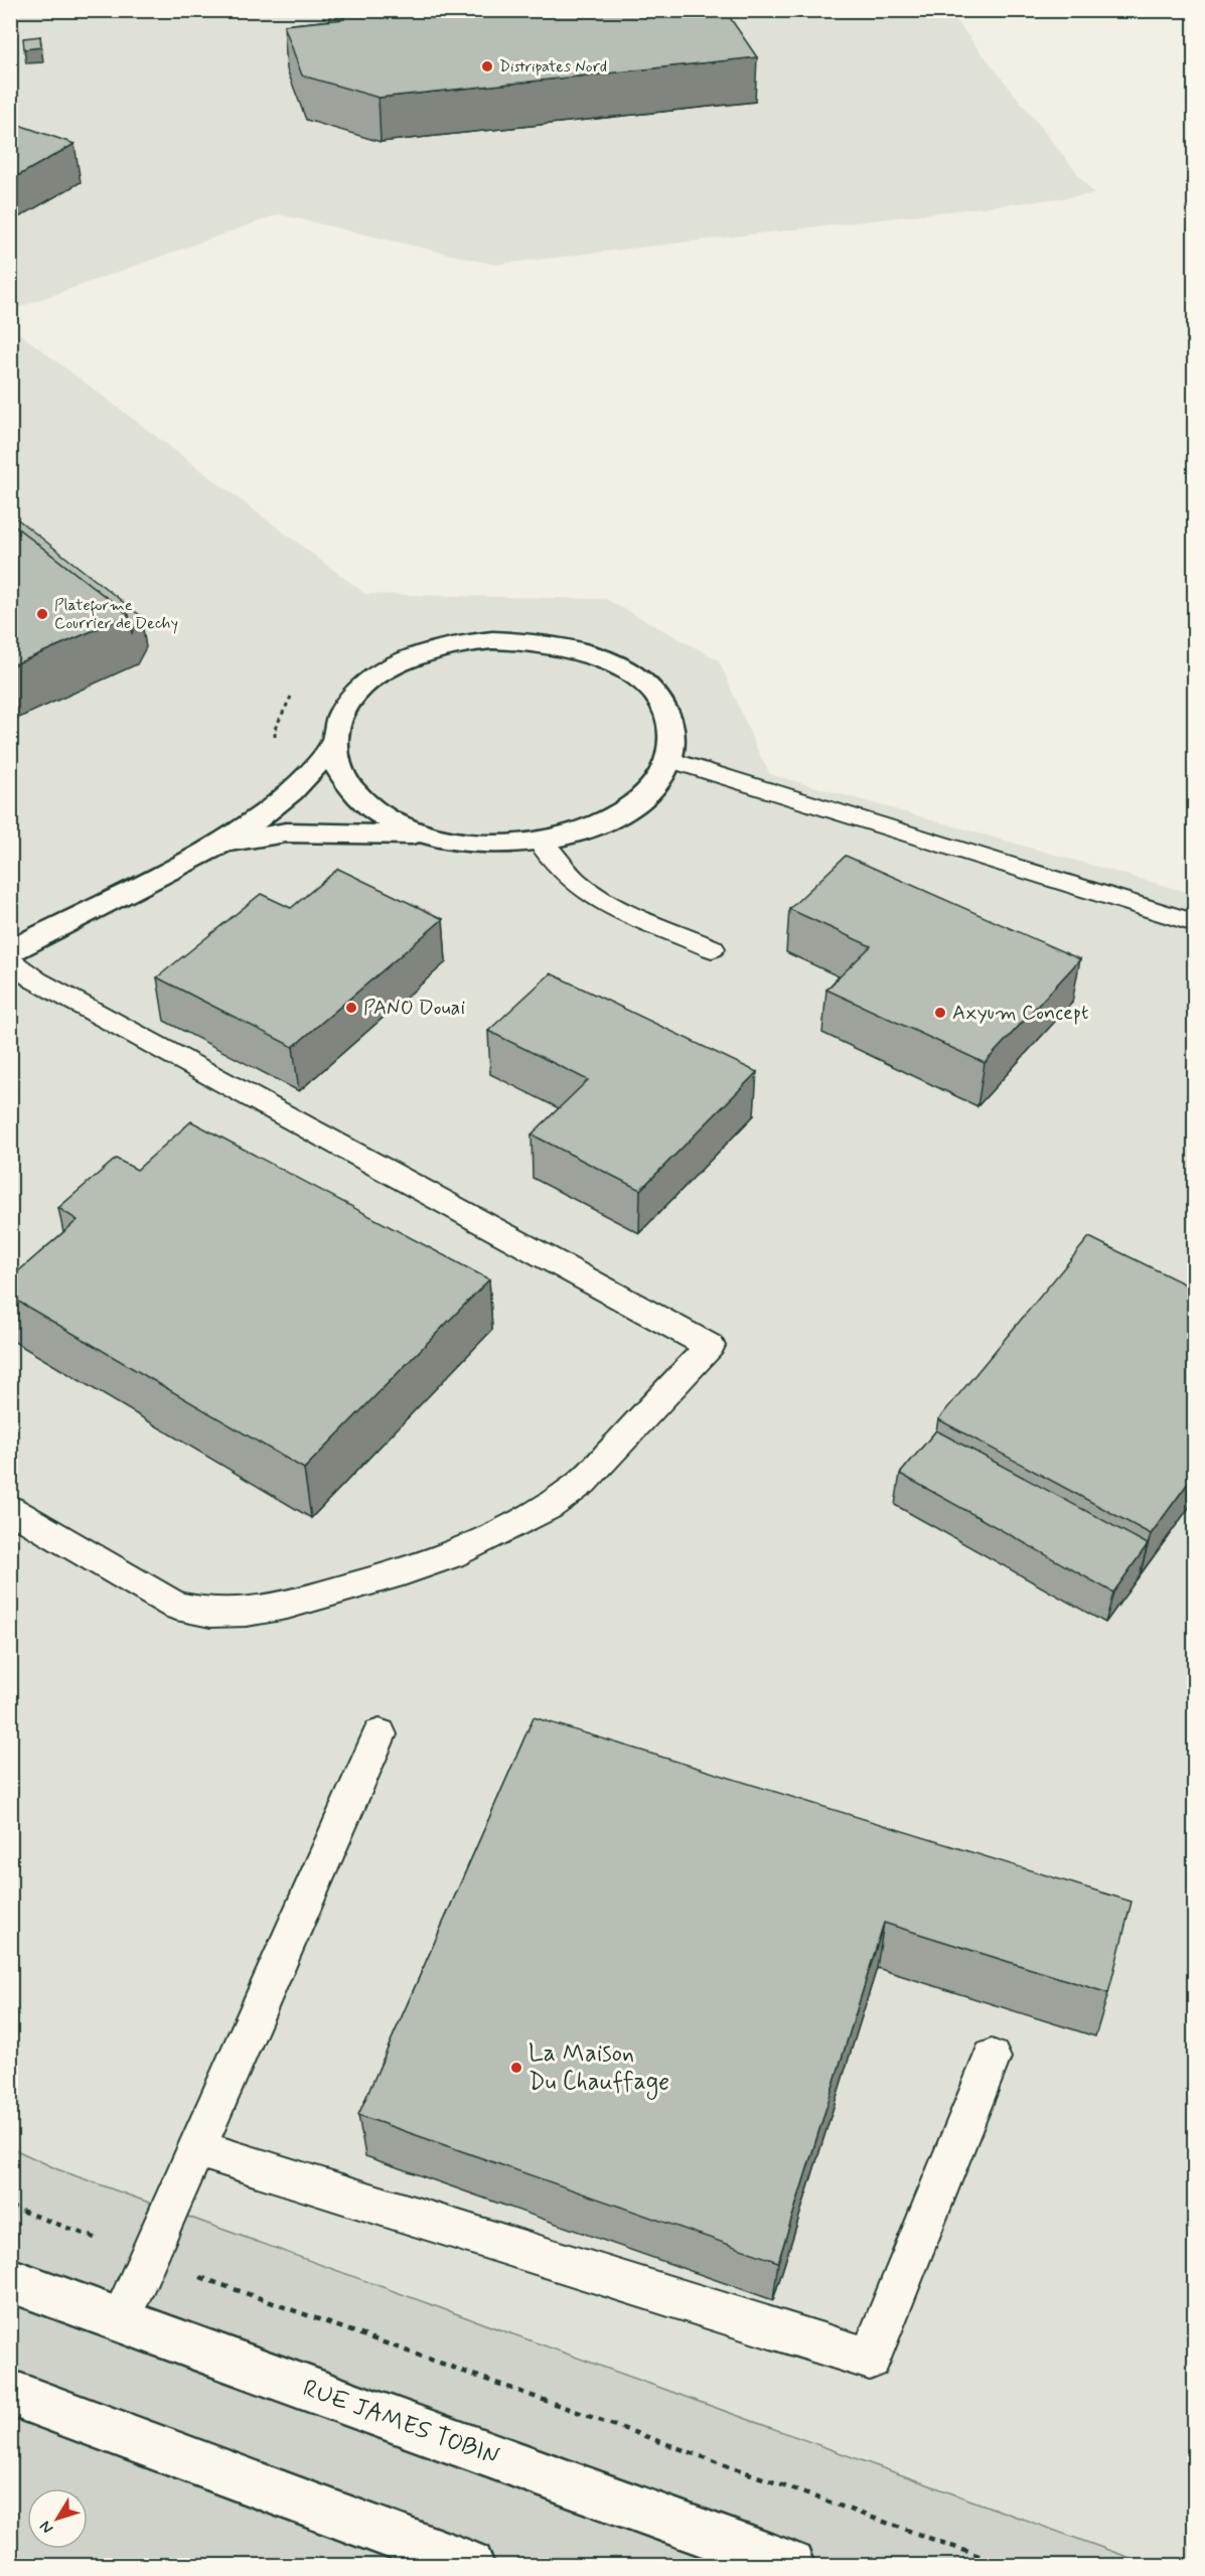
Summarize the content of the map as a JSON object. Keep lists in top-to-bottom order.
{
  "streets": {
    "street": ["RUE JAMES TOBIN"]
  },
  "places": [
    "Distripates Nord",
    "Plateforme Courrier de Dechy",
    "PANO Douai",
    "Axyum Concept",
    "La Maison Du Chauffage"
  ],
  "north": "bottom left"
}
